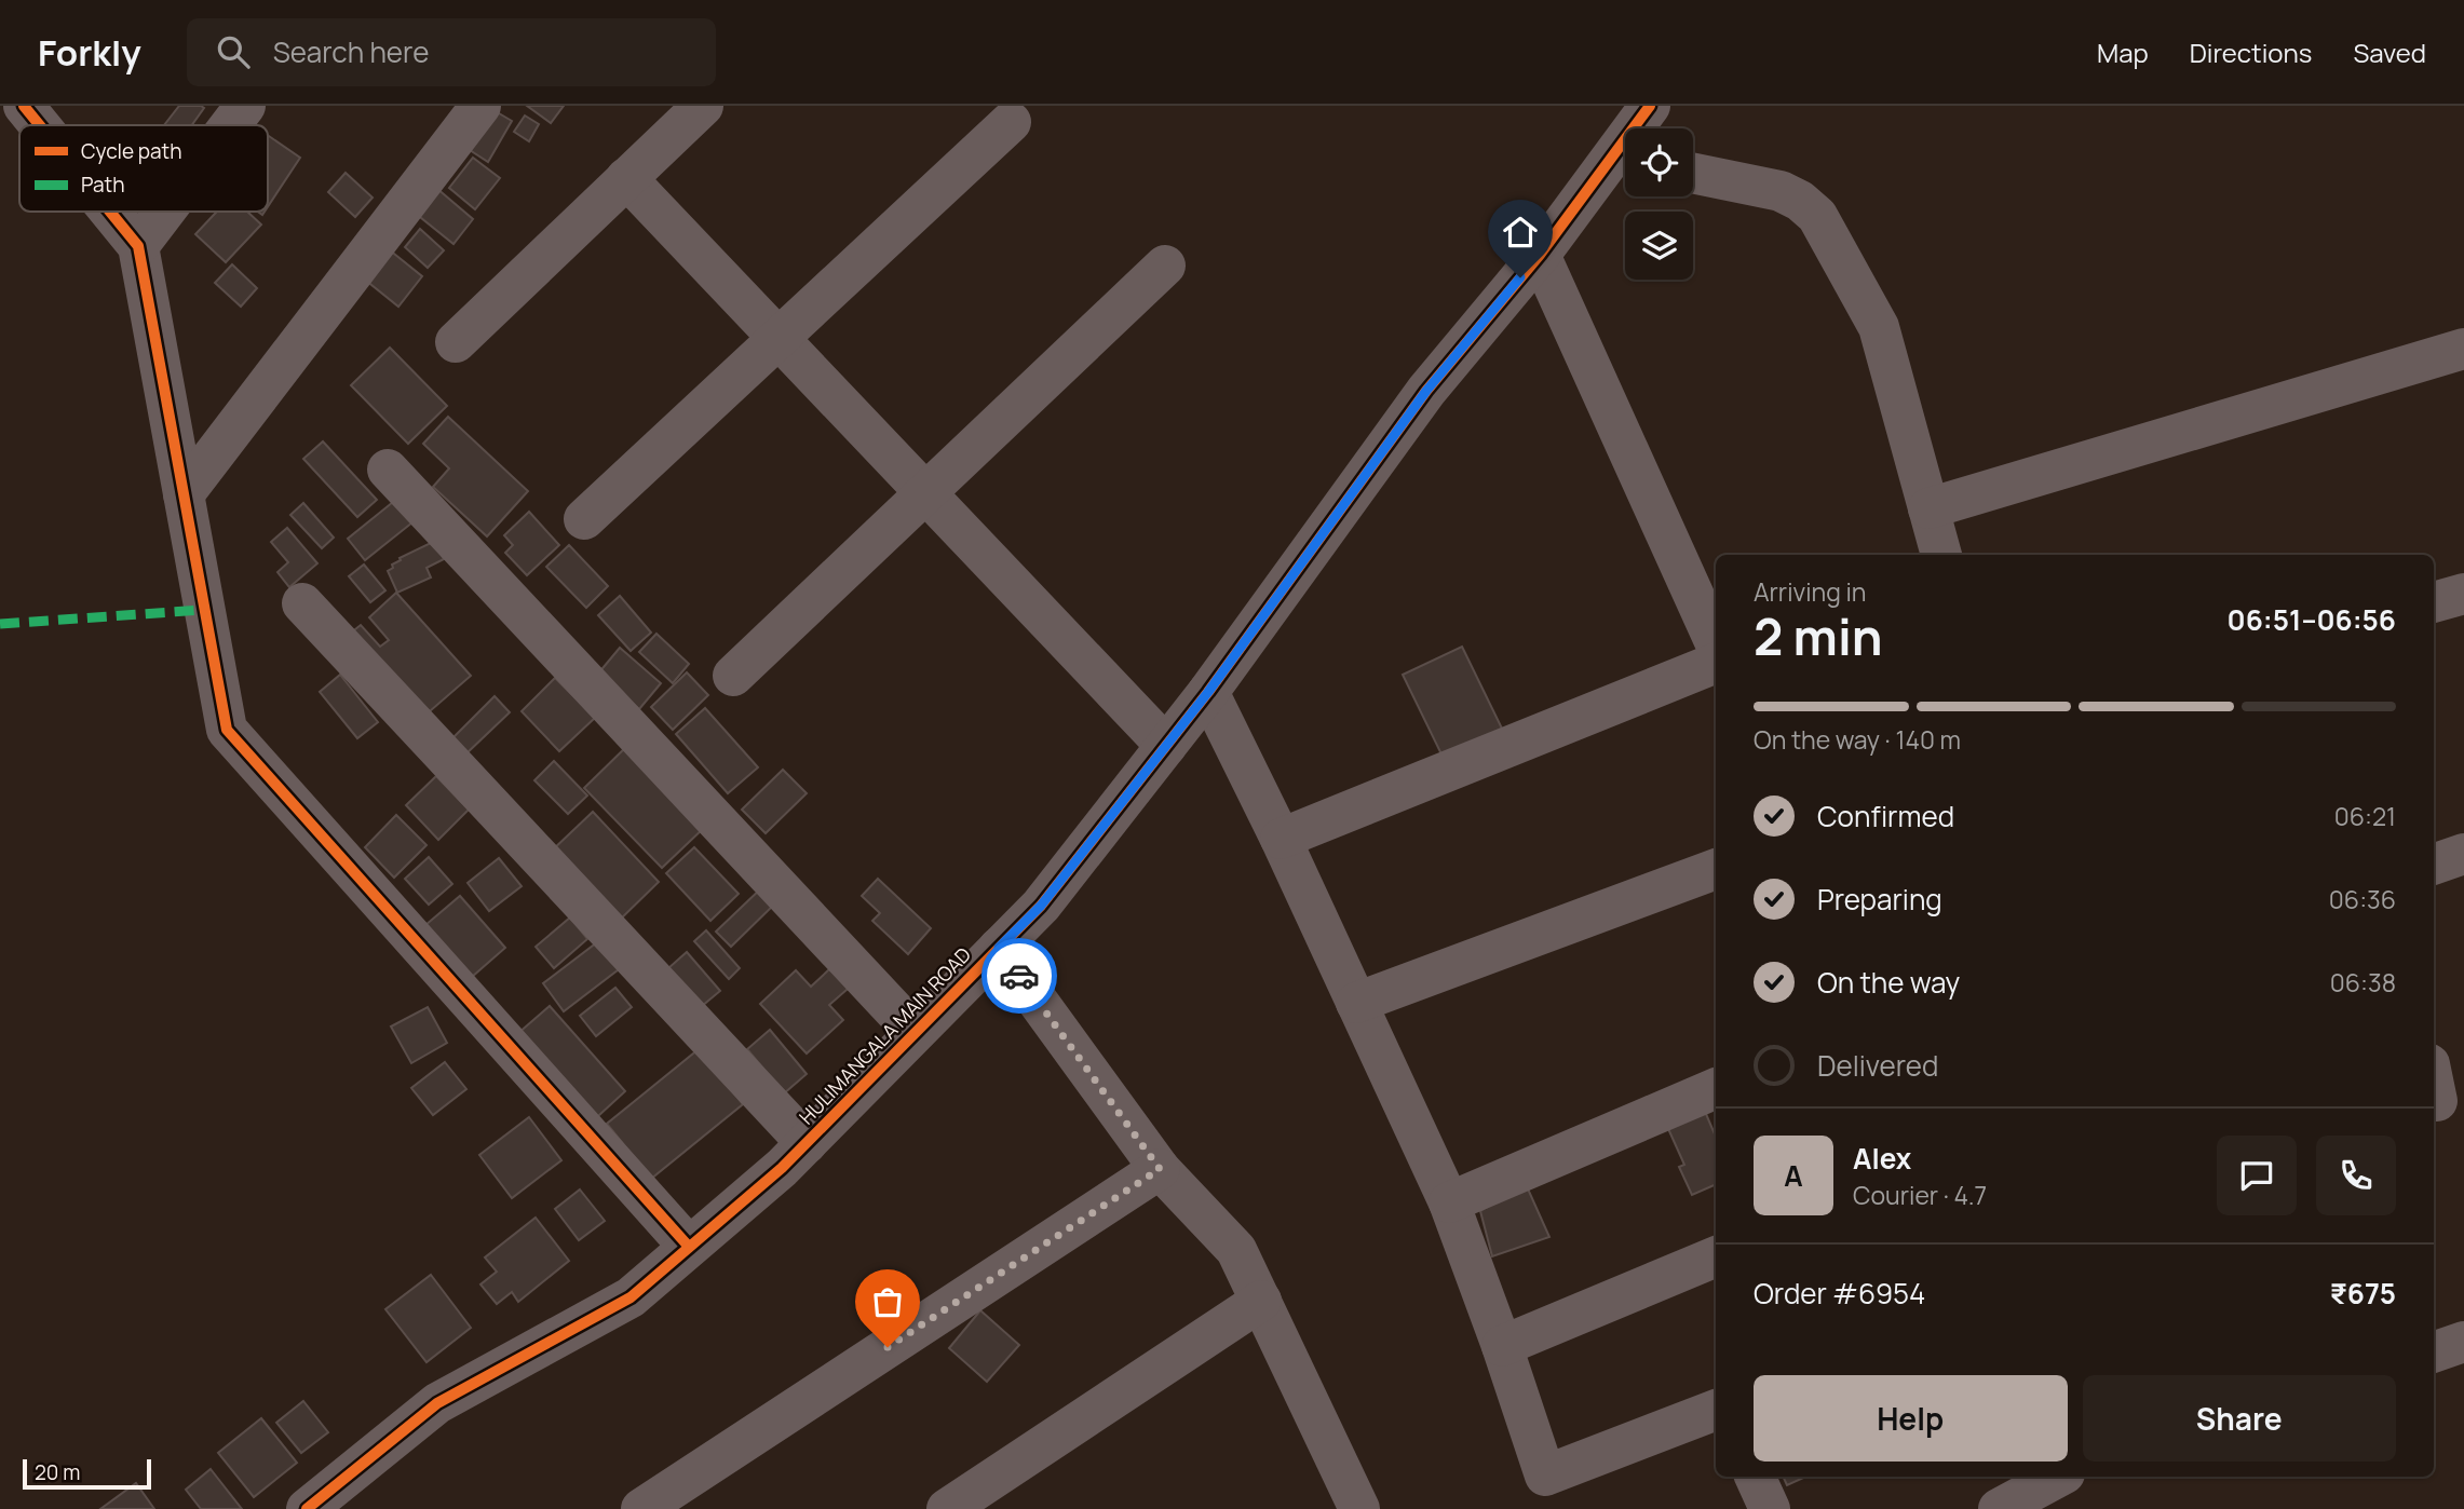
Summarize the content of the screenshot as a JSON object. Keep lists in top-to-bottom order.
{
  "streets": {
    "street": ["HULIMANGALA MAIN ROAD"]
  },
  "legend": ["Cycle path", "Path"],
  "scale_bar": "20 m",
  "page": {
    "header": "Forkly",
    "search": "Search here",
    "nav": ["Map", "Directions", "Saved"],
    "heading": ["2 min", "Arriving in", "06:51–06:56"],
    "panel": [
      "Alex",
      "Courier · 4.7",
      "Order #6954",
      "₹675"
    ],
    "bar": "On the way · 140 m",
    "list": [
      ["Confirmed", "06:21"],
      ["Preparing", "06:36"],
      ["On the way", "06:38"],
      "Delivered"
    ],
    "round": "A",
    "buttons": ["Help", "Share"],
    "scale": "20 m"
  }
}
